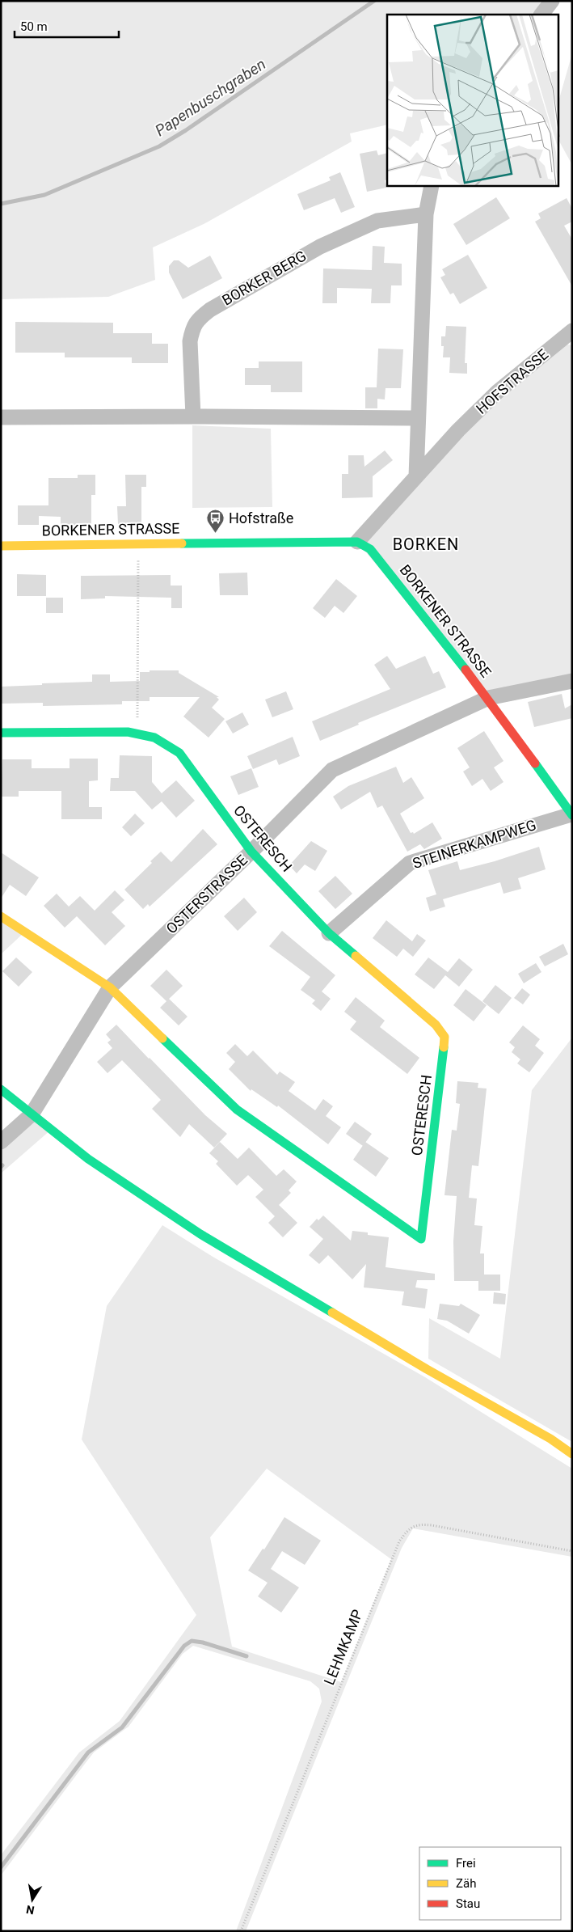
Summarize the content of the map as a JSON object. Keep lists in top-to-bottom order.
{
  "streets": {
    "street": [
      "BORKER BERG",
      "HOFSTRASSE",
      "BORKENER STRASSE",
      "OSTERESCH",
      "STEINERKAMPWEG",
      "OSTERSTRASSE"
    ],
    "path": ["LEHMKAMP"]
  },
  "crossings": [
    ["HOFSTRASSE", "BORKENER STRASSE"],
    ["BORKENER STRASSE", "STEINERKAMPWEG"],
    ["BORKENER STRASSE", "OSTERSTRASSE"],
    ["OSTERESCH", "STEINERKAMPWEG"],
    ["OSTERESCH", "OSTERSTRASSE"]
  ],
  "districts": ["BORKEN"],
  "water": ["Papenbuschgraben"],
  "places": {
    "bus stop": ["Hofstraße"]
  },
  "legend": ["Frei", "Zäh", "Stau"],
  "scale_bar": "50 m",
  "north": "bottom"
}
